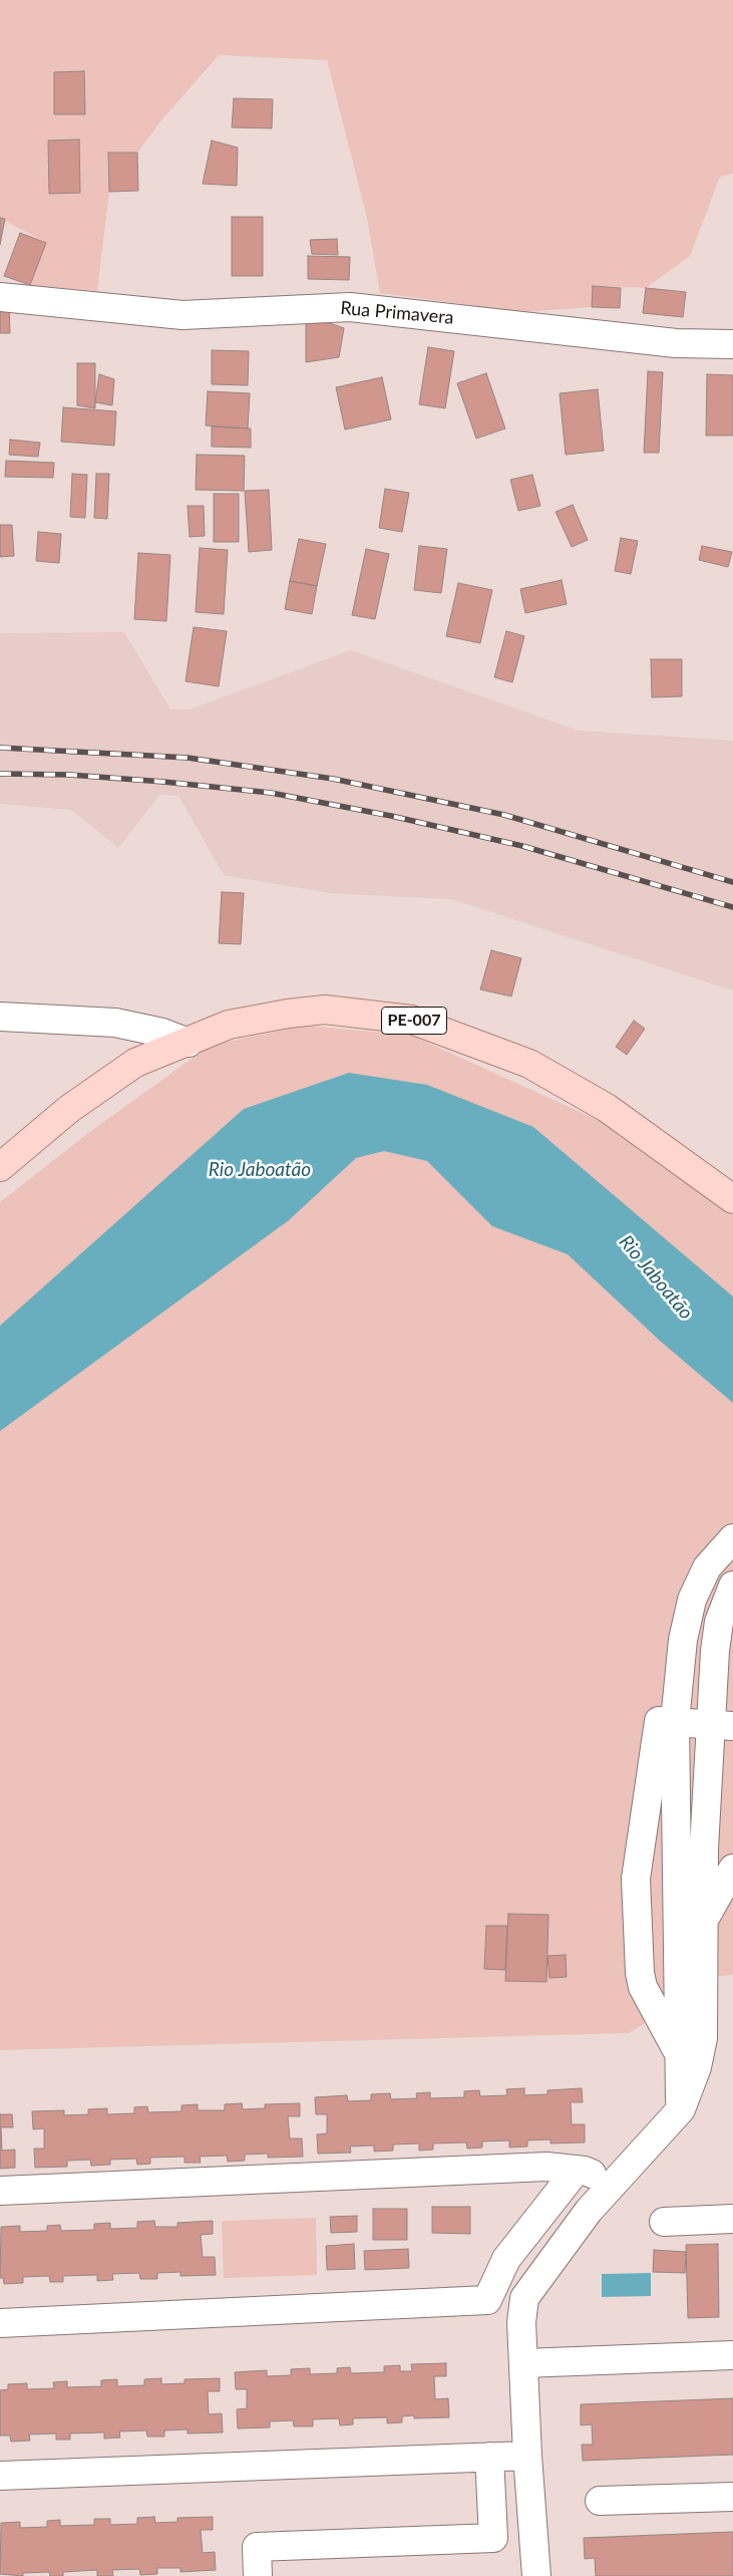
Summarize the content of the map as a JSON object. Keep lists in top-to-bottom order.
{
  "streets": {
    "main road": ["PE-007"],
    "street": ["Rua Primavera"]
  },
  "water": ["Rio Jaboatão"]
}
